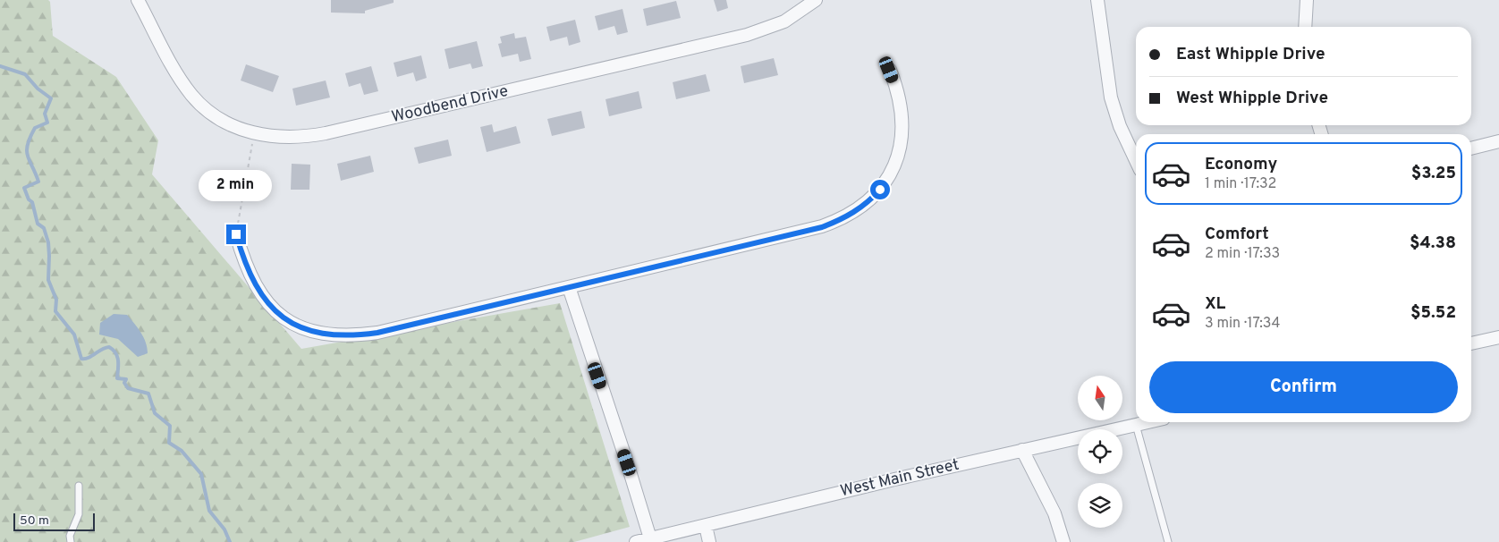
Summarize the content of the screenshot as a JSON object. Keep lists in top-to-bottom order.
{
  "streets": {
    "street": ["Woodbend Drive", "West Main Street"]
  },
  "scale_bar": "50 m",
  "north": "top",
  "page": {
    "banner": ["East Whipple Drive", "West Whipple Drive"],
    "list": [
      {
        "name": "Economy",
        "note": "1 min · 17:32",
        "value": "$3.25"
      },
      {
        "name": "Comfort",
        "note": "2 min · 17:33",
        "value": "$4.38"
      },
      {
        "name": "XL",
        "note": "3 min · 17:34",
        "value": "$5.52"
      }
    ],
    "bubble": "2 min",
    "buttons": "Confirm",
    "scale": "50 m"
  }
}
